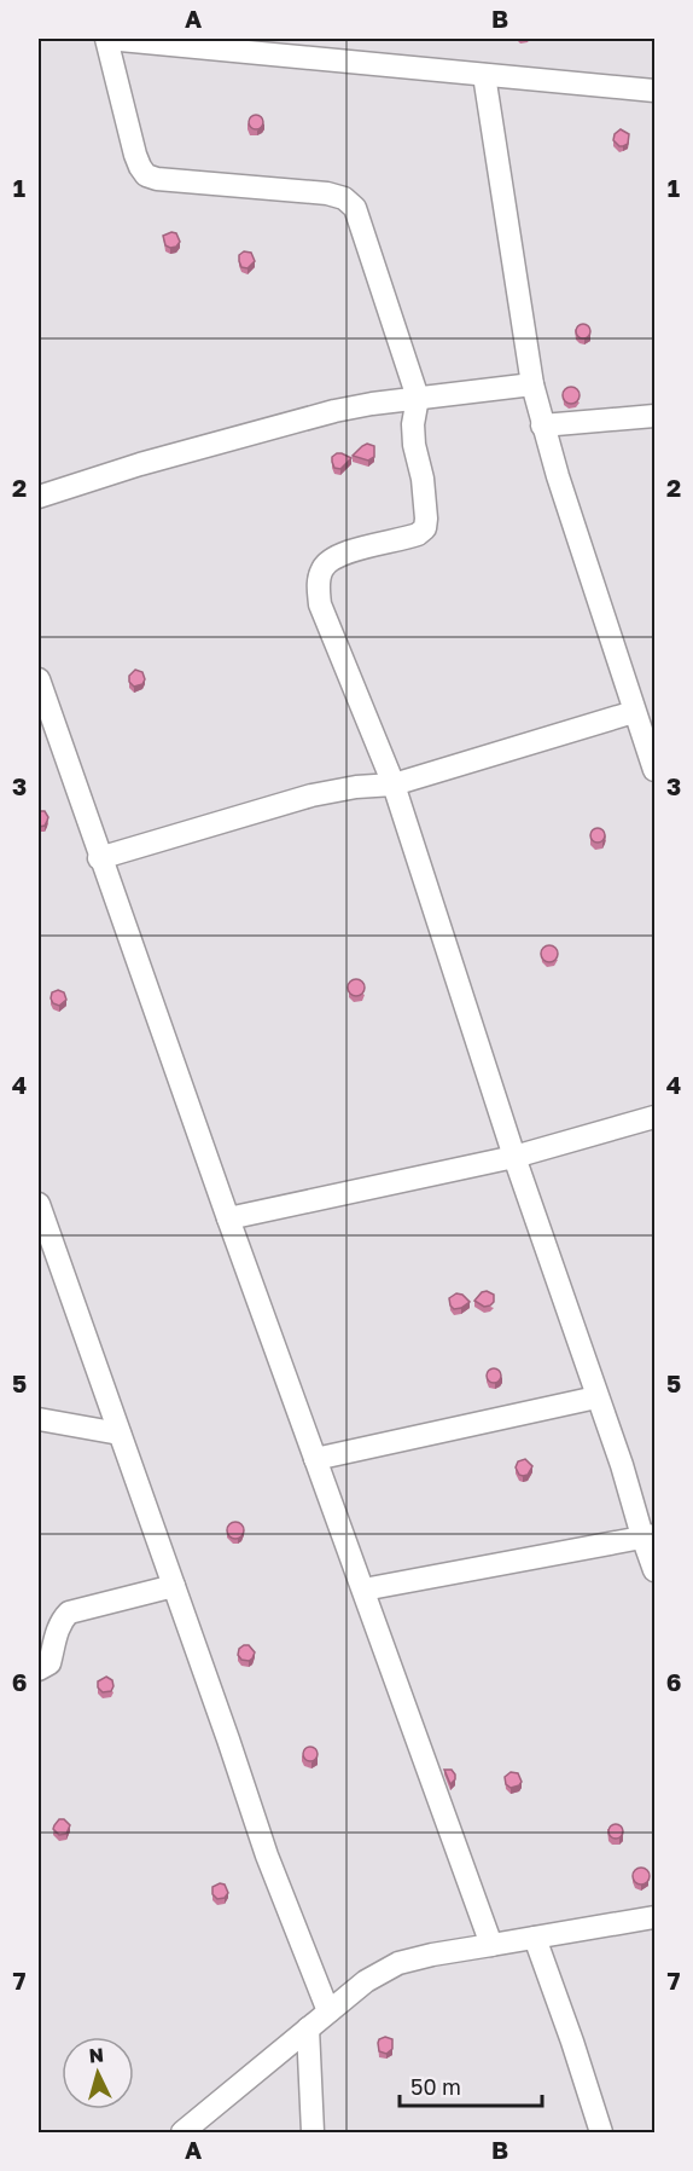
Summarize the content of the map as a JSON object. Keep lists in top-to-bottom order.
{
  "scale_bar": "50 m",
  "north": "top",
  "grid": {
    "columns": ["A", "B"],
    "rows": [
      "1",
      "2",
      "3",
      "4",
      "5",
      "6",
      "7"
    ]
  }
}
